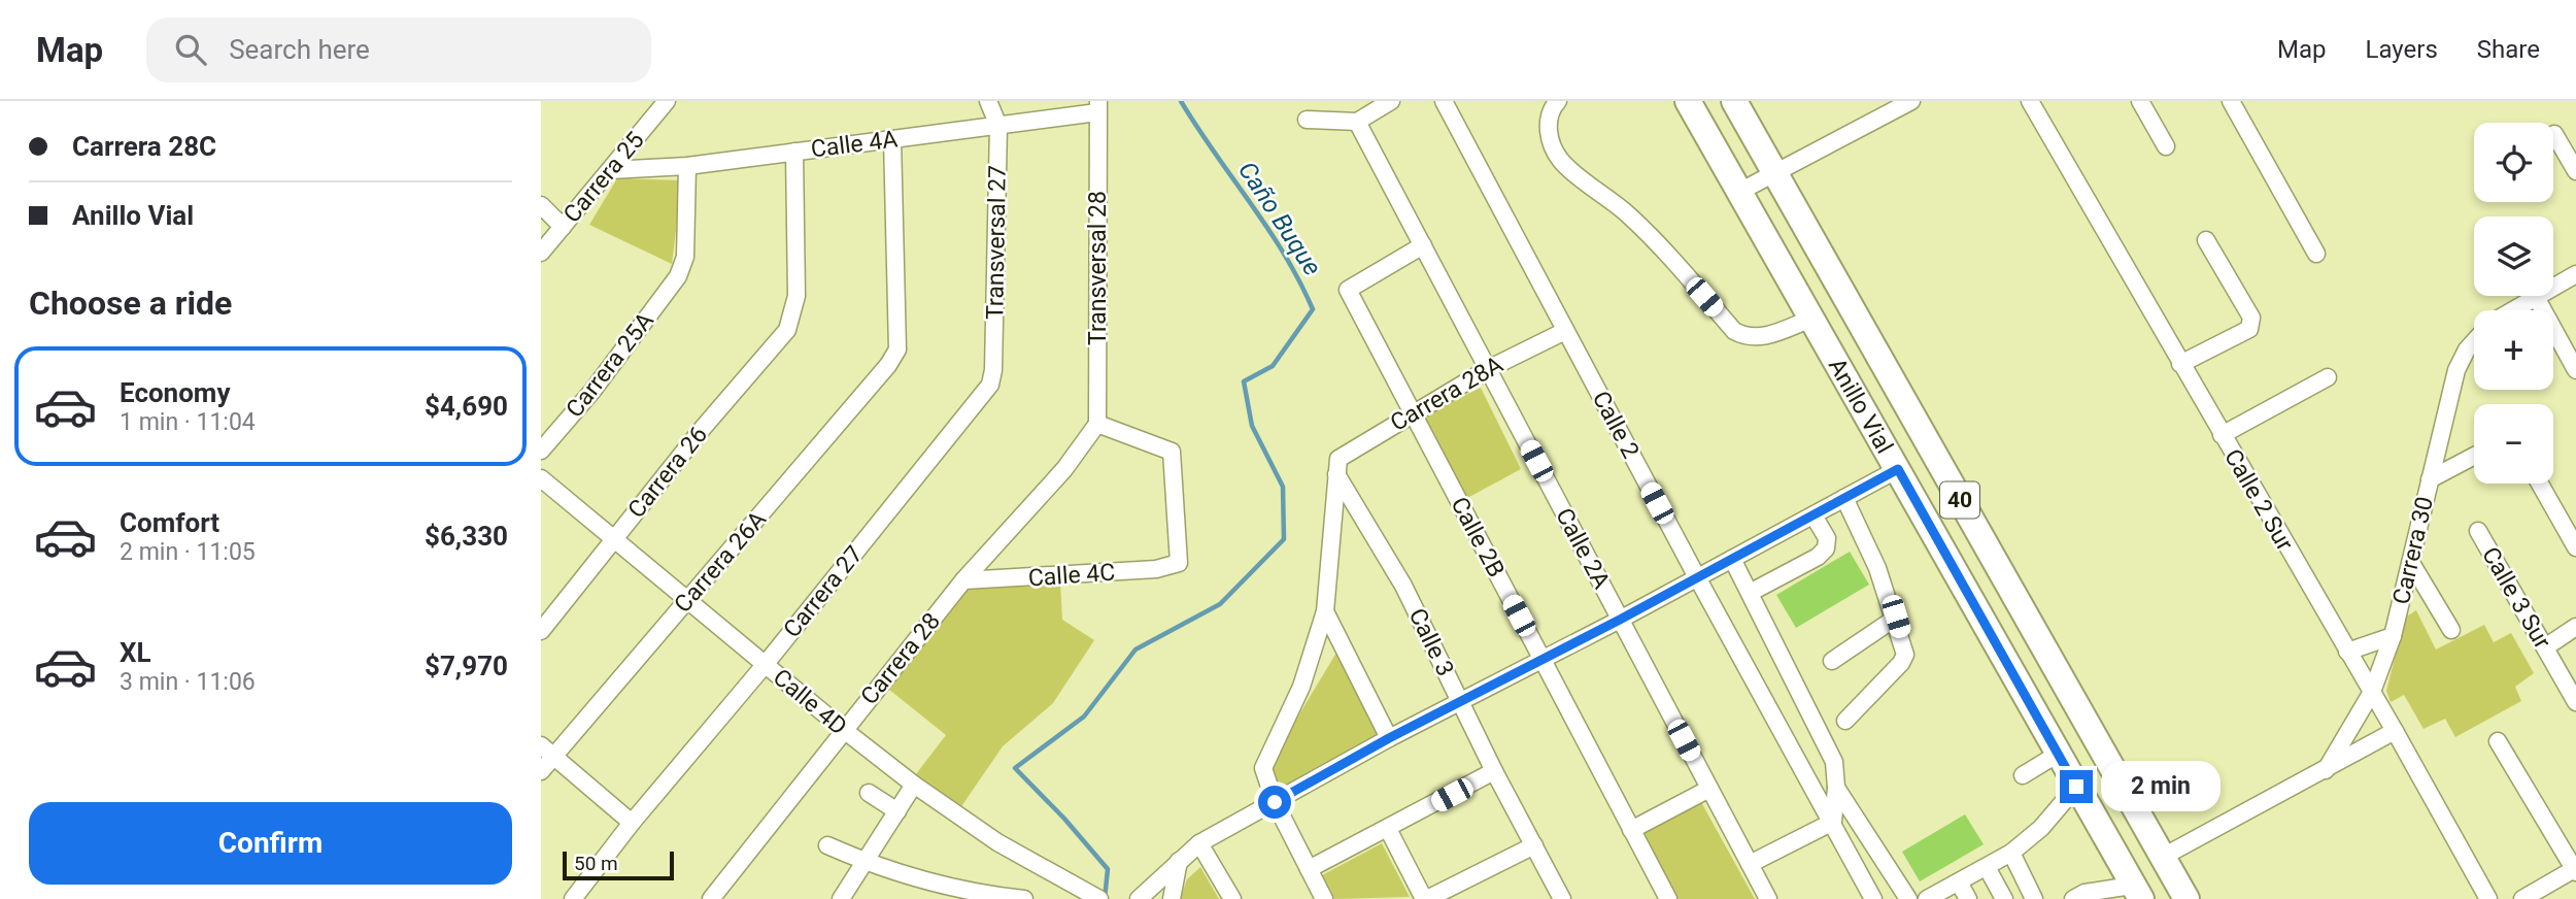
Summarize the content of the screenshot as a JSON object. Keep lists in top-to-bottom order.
{
  "streets": {
    "highway": ["Anillo Vial", "40"],
    "street": [
      "Calle 4A",
      "Carrera 25",
      "Transversal 27",
      "Transversal 28",
      "Carrera 25A",
      "Carrera 28A",
      "Calle 2",
      "Carrera 26",
      "Calle 2 Sur",
      "Calle 2B",
      "Calle 2A",
      "Carrera 30",
      "Carrera 26A",
      "Calle 4C",
      "Carrera 27",
      "Calle 3 Sur",
      "Calle 3",
      "Carrera 28",
      "Calle 4D"
    ]
  },
  "crossings": [
    ["Calle 4A", "Carrera 25"],
    ["Calle 4A", "Transversal 27"],
    ["Calle 4A", "Transversal 28"],
    ["Calle 4A", "Carrera 25A"],
    ["Calle 4A", "Carrera 26"],
    ["Calle 4A", "Carrera 26A"],
    ["Transversal 27", "Carrera 27"],
    ["Transversal 28", "Calle 4C"],
    ["Transversal 28", "Carrera 28"],
    ["Carrera 28A", "Calle 2"],
    ["Carrera 28A", "Calle 2B"],
    ["Carrera 28A", "Calle 2A"],
    ["Carrera 28A", "Calle 3"],
    ["Carrera 26", "Calle 4D"],
    ["Calle 2 Sur", "Carrera 30"],
    ["Calle 2B", "Calle 2A"],
    ["Carrera 26A", "Calle 4D"],
    ["Calle 4C", "Carrera 28"],
    ["Carrera 27", "Calle 4D"],
    ["Carrera 28", "Calle 4D"]
  ],
  "water": ["Caño Buque"],
  "scale_bar": "50 m",
  "page": {
    "header": "Map",
    "search": "Search here",
    "nav": ["Map", "Layers", "Share"],
    "banner": ["Carrera 28C", "Anillo Vial"],
    "map_buttons": ["+", "−"],
    "heading": "Choose a ride",
    "list": [
      {
        "name": "Economy",
        "note": "1 min · 11:04",
        "value": "$4,690"
      },
      {
        "name": "Comfort",
        "note": "2 min · 11:05",
        "value": "$6,330"
      },
      {
        "name": "XL",
        "note": "3 min · 11:06",
        "value": "$7,970"
      }
    ],
    "bubble": "2 min",
    "buttons": "Confirm",
    "scale": "50 m"
  }
}
